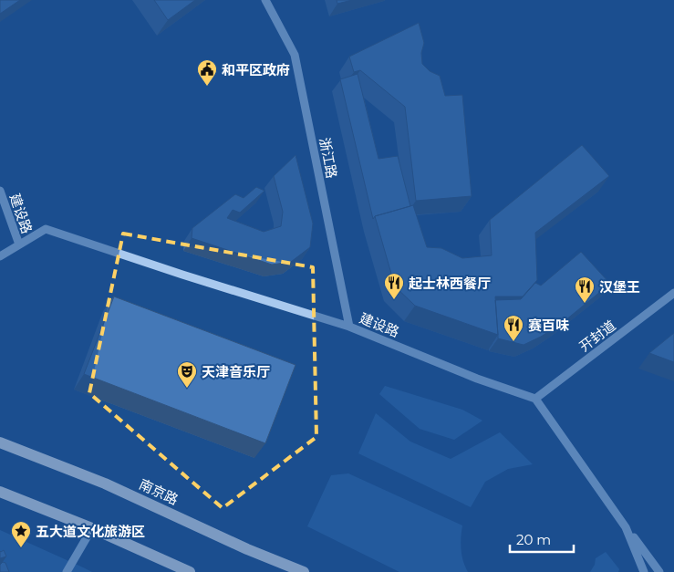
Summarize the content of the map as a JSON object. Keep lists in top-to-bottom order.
{
  "streets": {
    "main road": ["南京路"],
    "street": ["浙江路", "建设路", "开封道"]
  },
  "crossings": [
    ["浙江路", "建设路"],
    ["建设路", "开封道"]
  ],
  "places": {
    "public building": ["和平区政府"],
    "restaurant": ["起士林西餐厅", "汉堡王", "赛百味"],
    "theatre": ["天津音乐厅"],
    "place": ["五大道文化旅游区"]
  },
  "scale_bar": "20 m"
}
